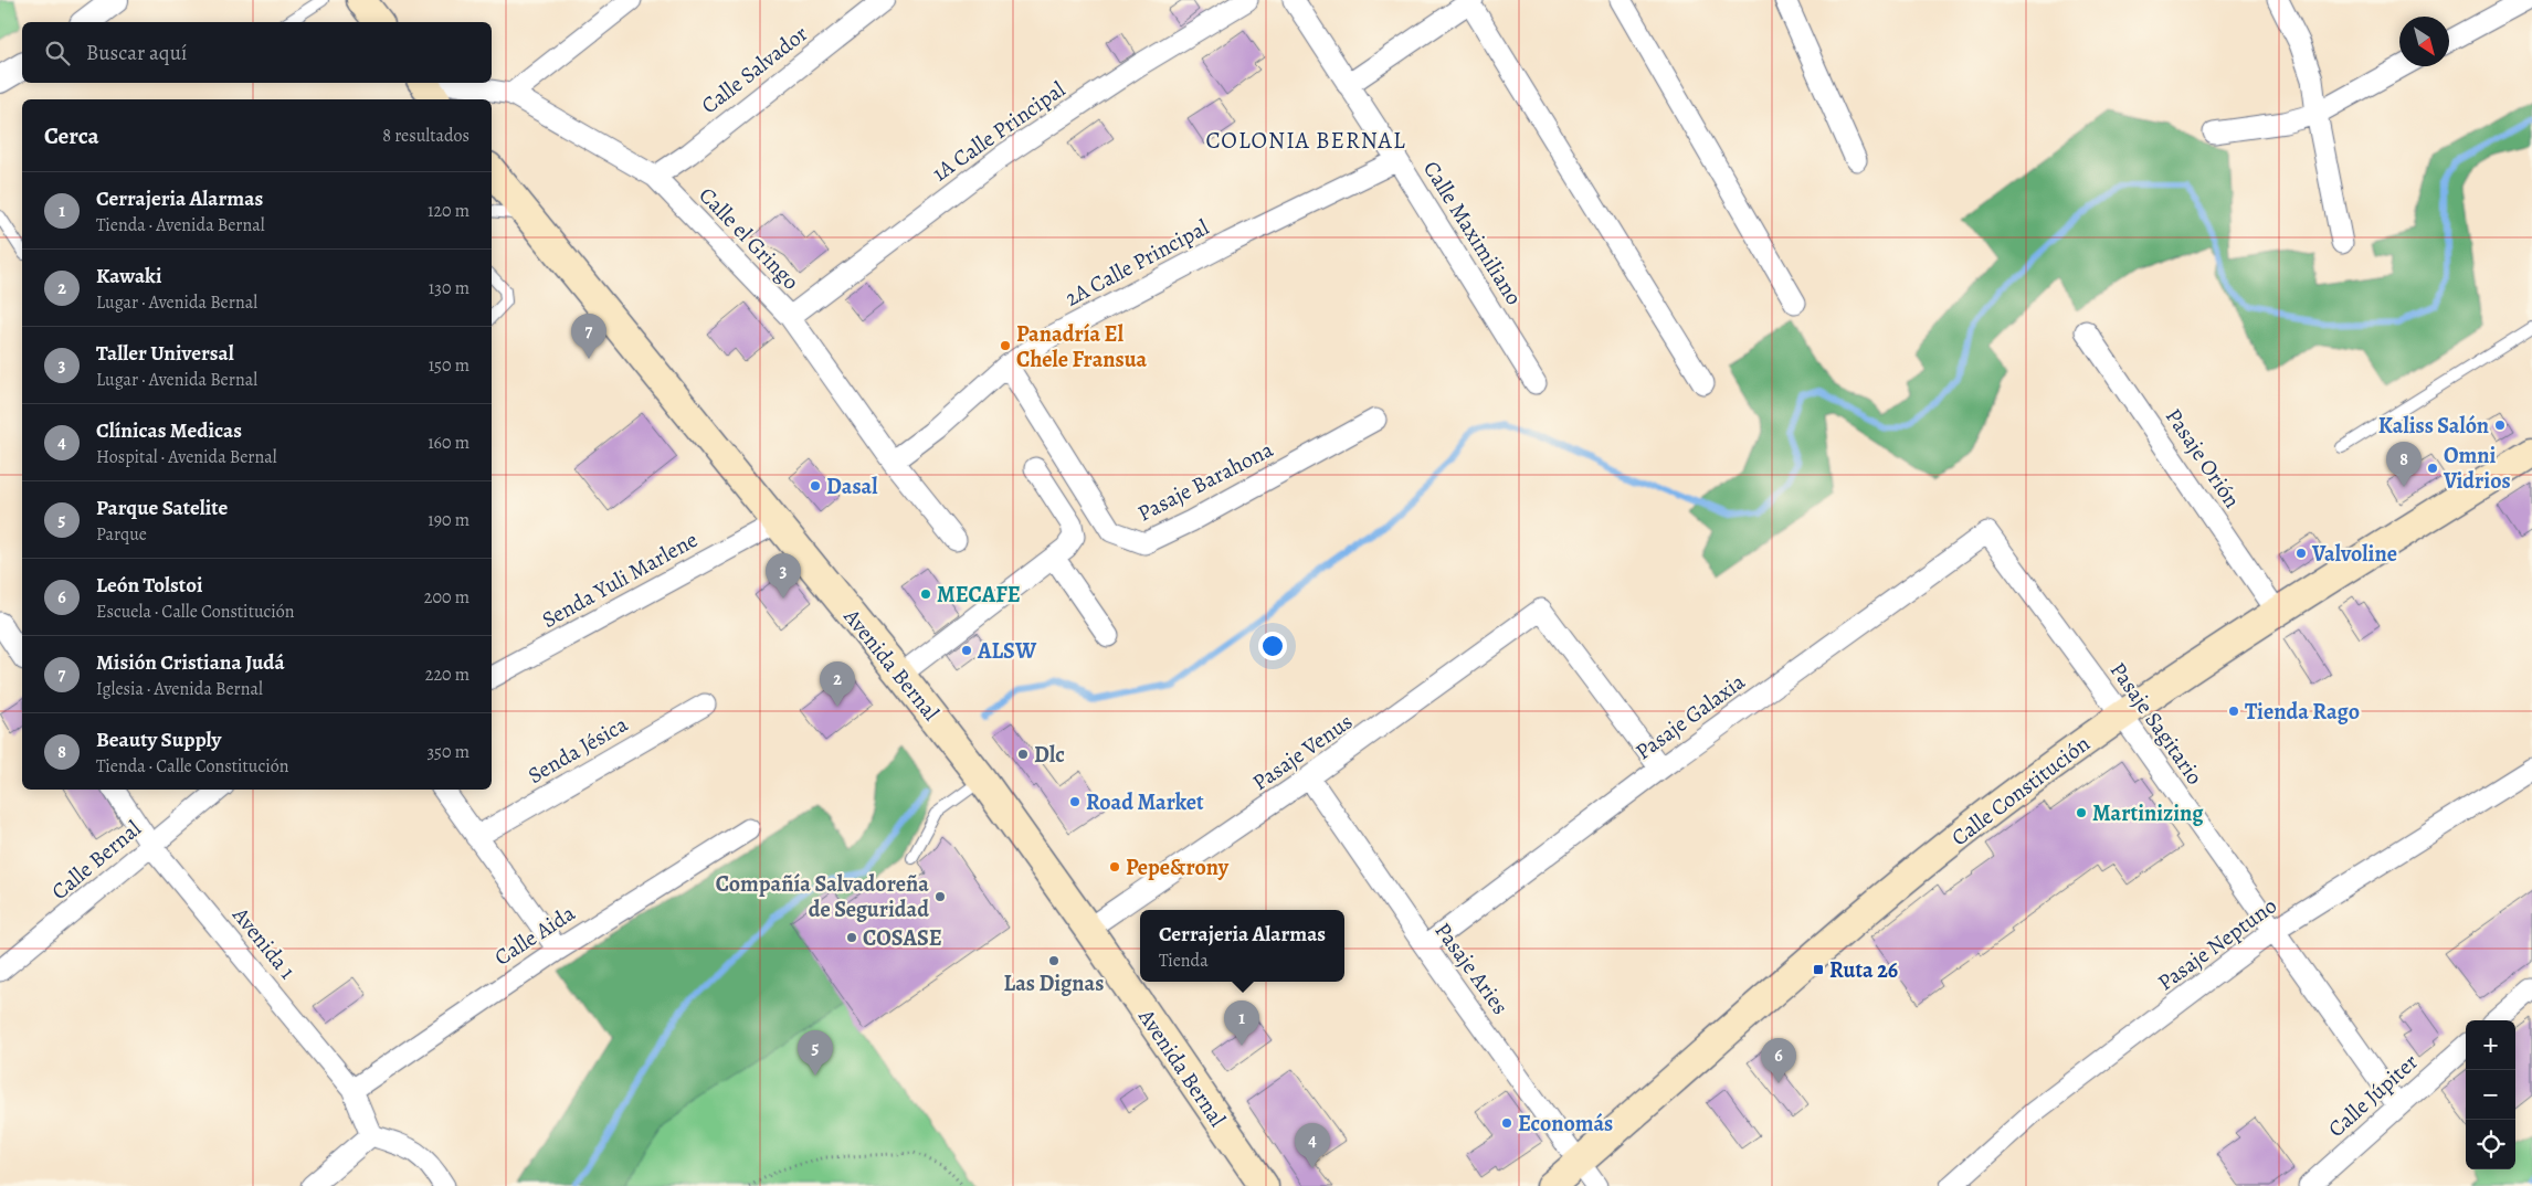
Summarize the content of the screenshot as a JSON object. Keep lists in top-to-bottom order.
{
  "streets": {
    "main road": ["Avenida Bernal", "Calle Constitución"],
    "street": [
      "Calle Salvador",
      "1A Calle Principal",
      "Calle Maximiliano",
      "Calle el Gringo",
      "2A Calle Principal",
      "Pasaje Orión",
      "Pasaje Barahona",
      "Senda Yuli Marlene",
      "Pasaje Galaxia",
      "Pasaje Sagitario",
      "Senda Jésica",
      "Pasaje Venus",
      "Calle Bernal",
      "Calle Aida",
      "Avenida 1",
      "Pasaje Neptuno",
      "Pasaje Aries",
      "Calle Júpiter"
    ]
  },
  "crossings": [
    ["Calle Salvador", "Calle el Gringo"],
    ["1A Calle Principal", "Calle el Gringo"],
    ["Calle Maximiliano", "2A Calle Principal"],
    ["Calle el Gringo", "2A Calle Principal"],
    ["2A Calle Principal", "Pasaje Barahona"],
    ["Pasaje Orión", "Calle Constitución"],
    ["Senda Yuli Marlene", "Avenida Bernal"],
    ["Avenida Bernal", "Pasaje Venus"],
    ["Pasaje Galaxia", "Pasaje Sagitario"],
    ["Pasaje Galaxia", "Pasaje Venus"],
    ["Pasaje Galaxia", "Pasaje Aries"],
    ["Pasaje Sagitario", "Calle Constitución"],
    ["Pasaje Sagitario", "Pasaje Neptuno"],
    ["Pasaje Sagitario", "Calle Júpiter"],
    ["Pasaje Venus", "Pasaje Aries"],
    ["Calle Constitución", "Pasaje Aries"],
    ["Calle Bernal", "Avenida 1"],
    ["Calle Aida", "Avenida 1"]
  ],
  "districts": ["COLONIA BERNAL"],
  "places": {
    "other": [
      "Panadría El Chele Fransua",
      "Kaliss Salón",
      "Omni Vidrios",
      "Dasal",
      "Valvoline",
      "MECAFE",
      "ALSW",
      "Tienda Rago",
      "Dlc",
      "Road Market",
      "Martinizing",
      "Pepe&rony",
      "Compañía Salvadoreña de Seguridad",
      "COSASE",
      "Las Dignas",
      "Economás"
    ],
    "transit": ["Ruta 26"]
  },
  "north": "bottom right",
  "page": {
    "search": "Buscar aquí",
    "heading": ["Cerca", "8 resultados"],
    "list": [
      {
        "mark": "1",
        "name": "Cerrajeria Alarmas",
        "note": "Tienda · Avenida Bernal",
        "value": "120 m"
      },
      {
        "mark": "2",
        "name": "Kawaki",
        "note": "Lugar · Avenida Bernal",
        "value": "130 m"
      },
      {
        "mark": "3",
        "name": "Taller Universal",
        "note": "Lugar · Avenida Bernal",
        "value": "150 m"
      },
      {
        "mark": "4",
        "name": "Clínicas Medicas",
        "note": "Hospital · Avenida Bernal",
        "value": "160 m"
      },
      {
        "mark": "5",
        "name": "Parque Satelite",
        "note": "Parque",
        "value": "190 m"
      },
      {
        "mark": "6",
        "name": "León Tolstoi",
        "note": "Escuela · Calle Constitución",
        "value": "200 m"
      },
      {
        "mark": "7",
        "name": "Misión Cristiana Judá",
        "note": "Iglesia · Avenida Bernal",
        "value": "220 m"
      },
      {
        "mark": "8",
        "name": "Beauty Supply",
        "note": "Tienda · Calle Constitución",
        "value": "350 m"
      }
    ],
    "pins": [
      "7",
      "8",
      "3",
      "2",
      "1",
      "5",
      "6",
      "4"
    ],
    "popup": ["Cerrajeria Alarmas", "Tienda"],
    "map_buttons": ["+", "−"]
  }
}
